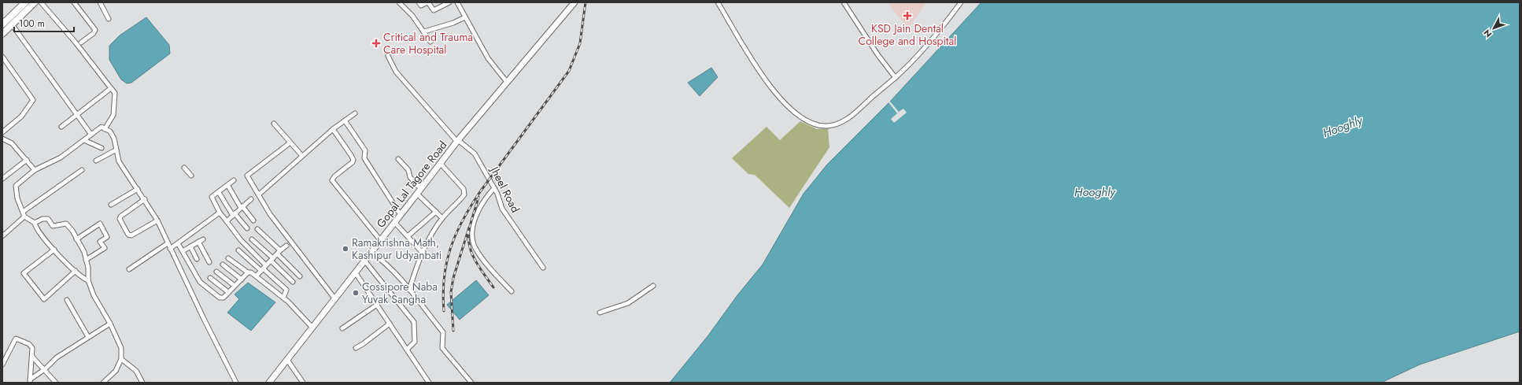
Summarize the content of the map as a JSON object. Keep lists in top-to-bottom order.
{
  "streets": {
    "street": ["Gopal Lal Tagore Road", "Jheel Road"]
  },
  "crossings": [
    ["Gopal Lal Tagore Road", "Jheel Road"]
  ],
  "water": ["Hooghly"],
  "places": {
    "health": ["KSD Jain Dental College and Hospital", "Critical and Trauma Care Hospital"],
    "other": ["Ramakrishna Math, Kashipur Udyanbati", "Cossipore Naba Yuvak Sangha"]
  },
  "scale_bar": "100 m",
  "north": "bottom left"
}
